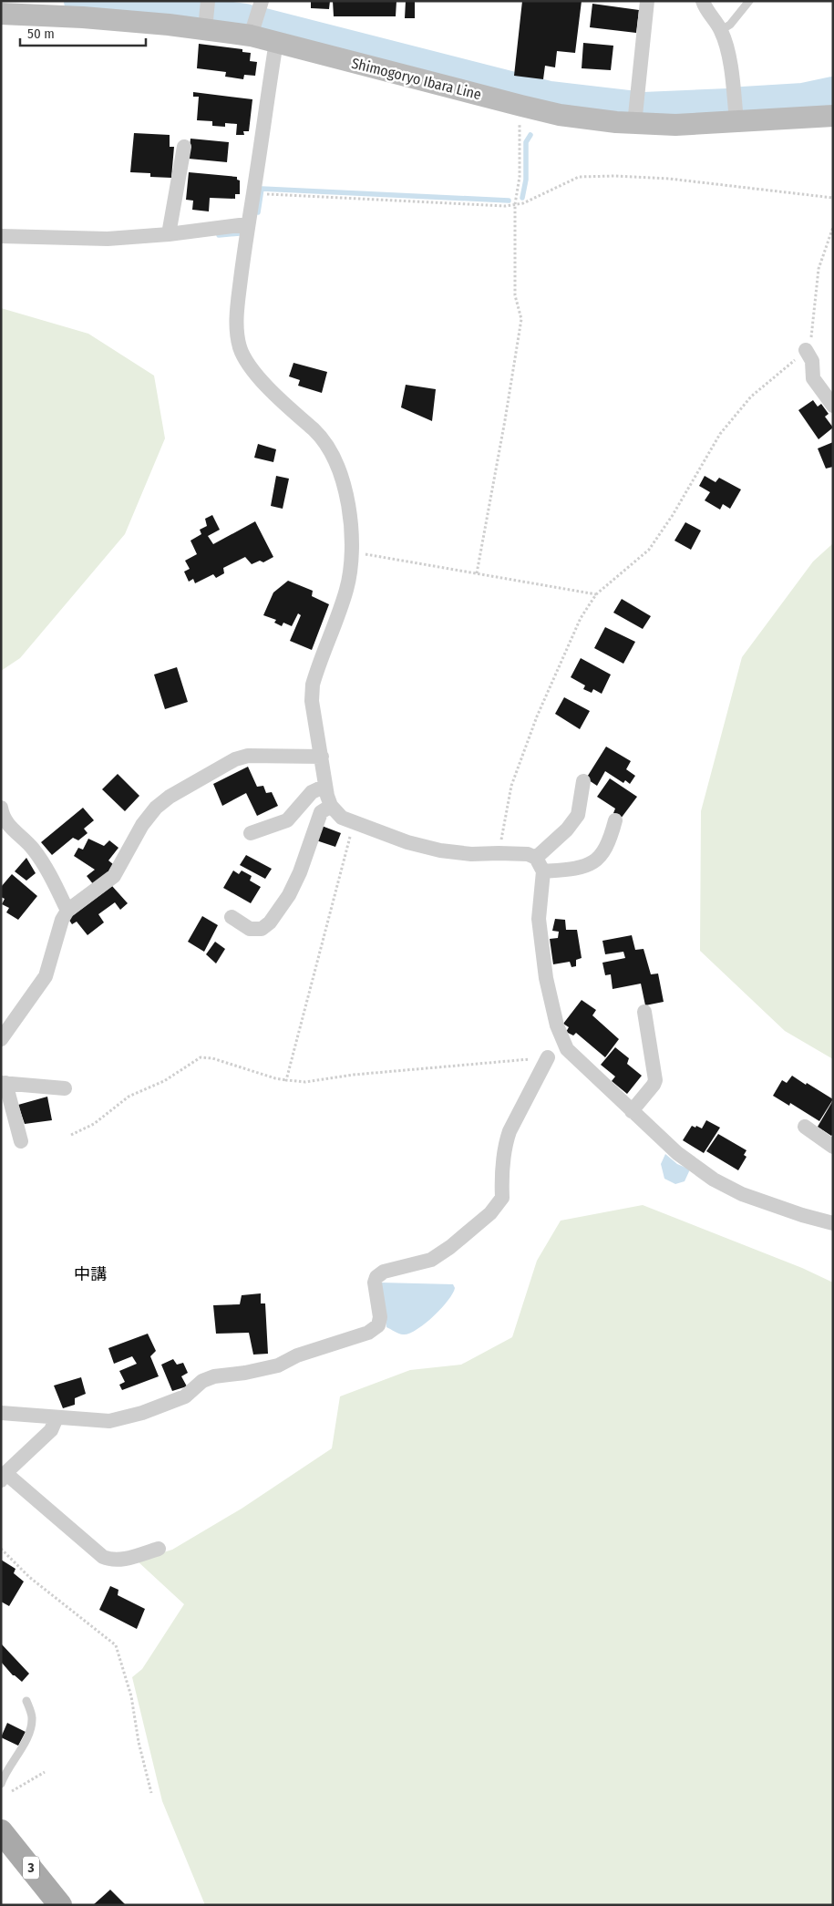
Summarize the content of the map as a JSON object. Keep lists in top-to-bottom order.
{
  "streets": {
    "main road": ["Shimogoryo Ibara Line", "3"]
  },
  "districts": ["中講"],
  "scale_bar": "50 m"
}
